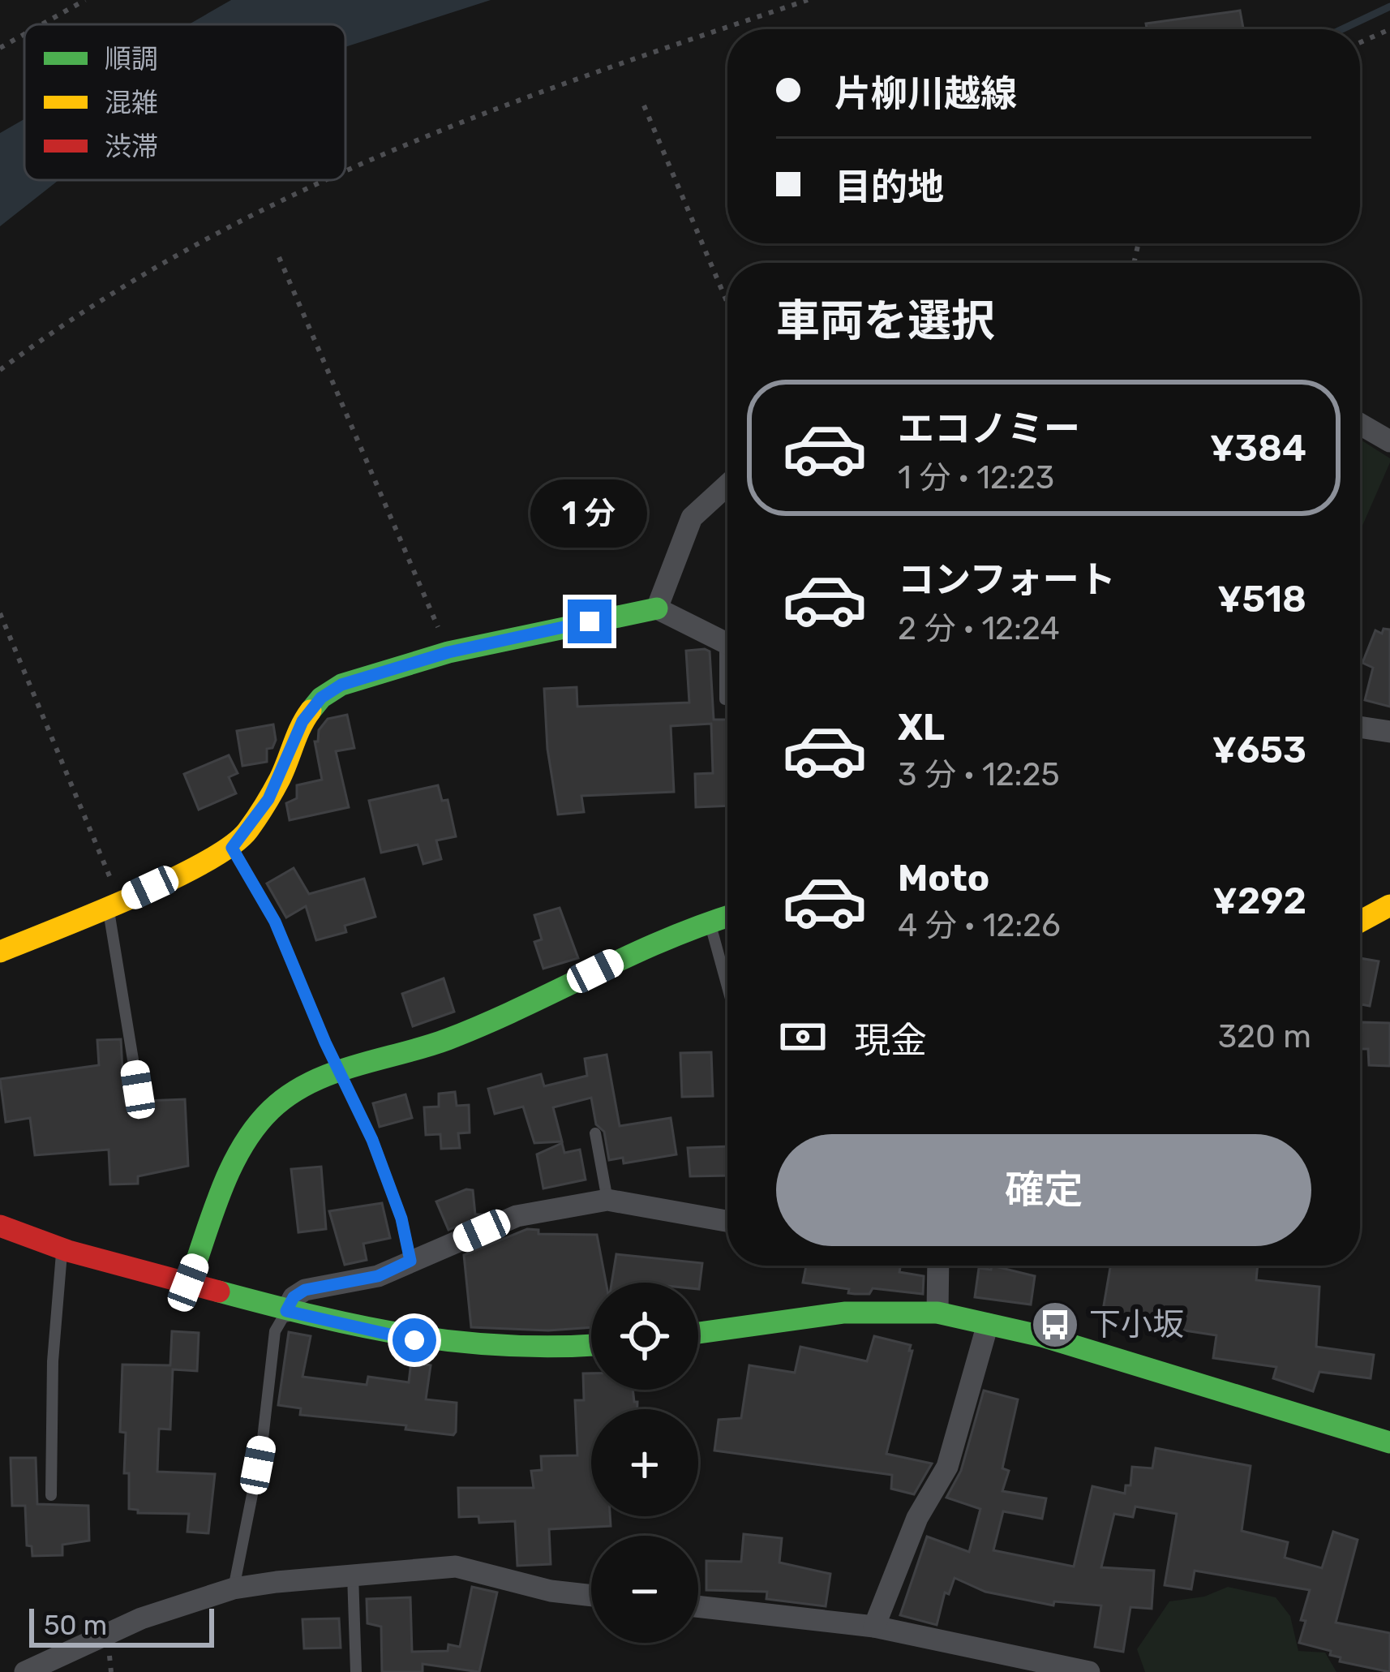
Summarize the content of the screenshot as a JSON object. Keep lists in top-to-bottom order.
{
  "places": {
    "bus stop": ["下小坂"]
  },
  "legend": ["順調", "混雑", "渋滞"],
  "scale_bar": "50 m",
  "page": {
    "banner": ["片柳川越線", "目的地"],
    "heading": "車両を選択",
    "list": [
      {
        "name": "エコノミー",
        "note": "1 分 · 12:23",
        "value": "¥384"
      },
      {
        "name": "コンフォート",
        "note": "2 分 · 12:24",
        "value": "¥518"
      },
      {
        "name": "XL",
        "note": "3 分 · 12:25",
        "value": "¥653"
      },
      {
        "name": "Moto",
        "note": "4 分 · 12:26",
        "value": "¥292"
      }
    ],
    "bubble": "1 分",
    "pay": ["現金", "320 m"],
    "buttons": "確定",
    "map_buttons": ["+", "−"],
    "scale": "50 m"
  }
}
